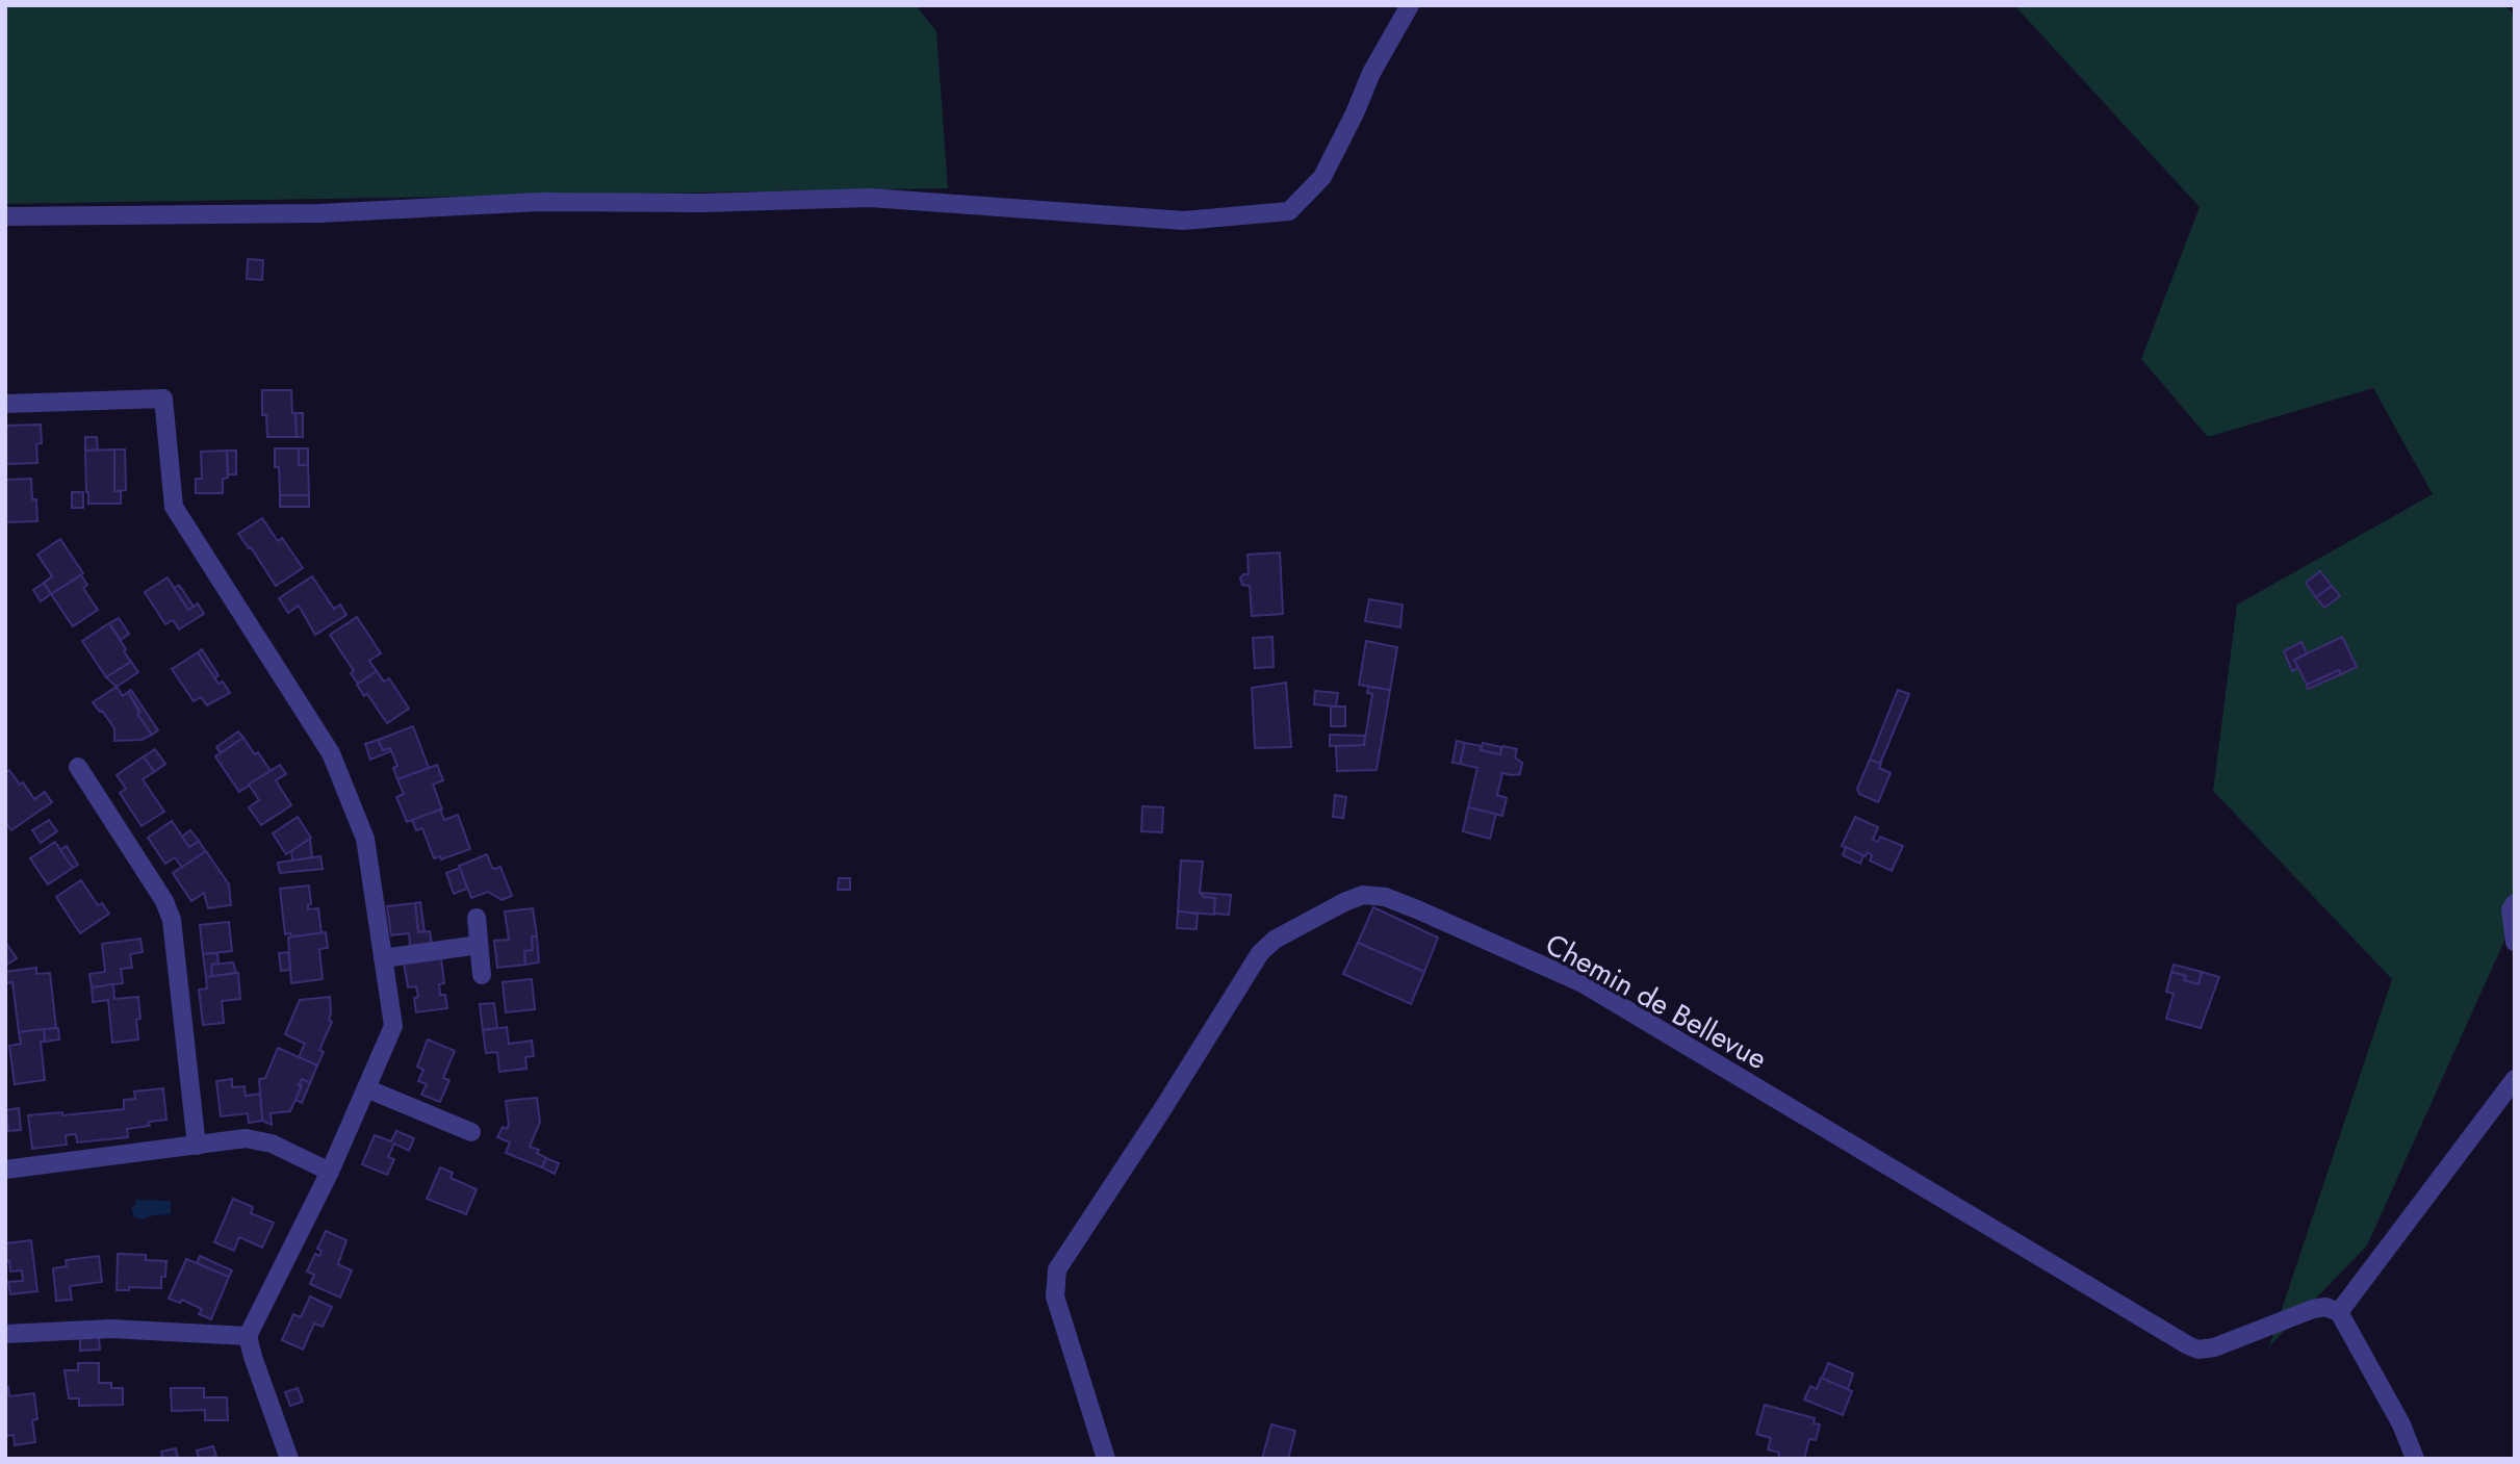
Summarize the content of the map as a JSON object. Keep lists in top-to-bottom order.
{
  "streets": {
    "street": ["Chemin de Bellevue"]
  }
}
